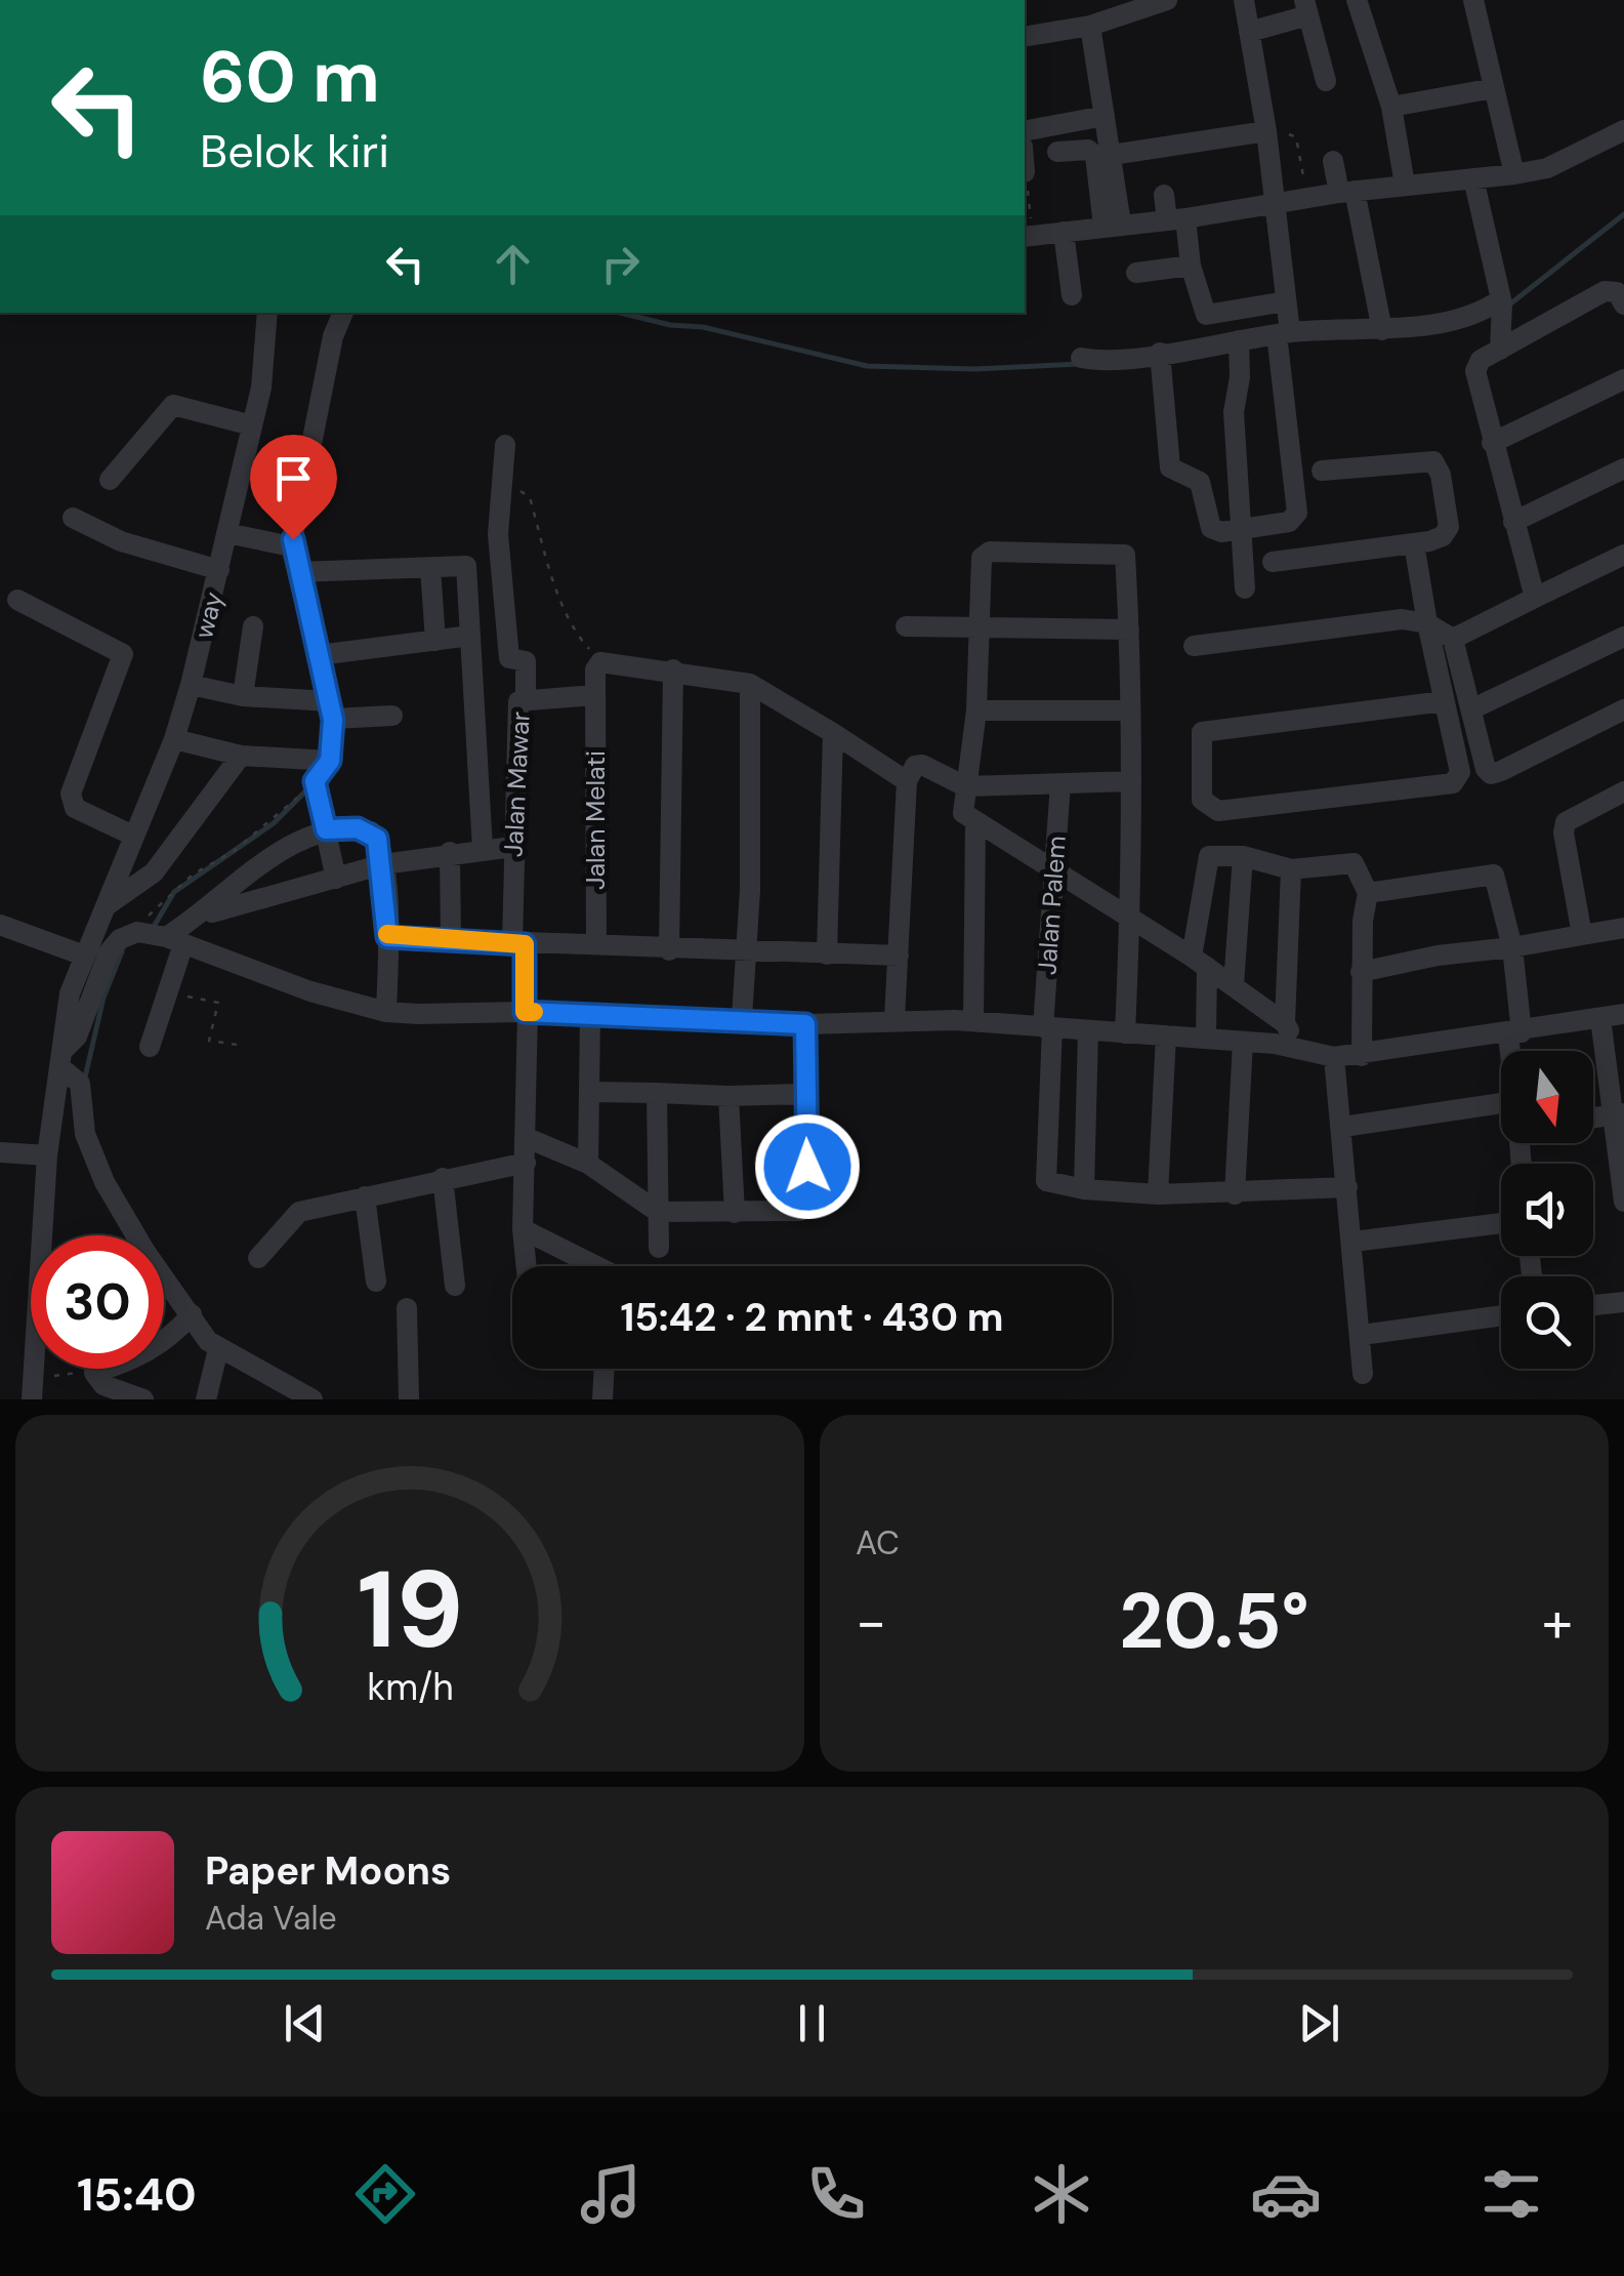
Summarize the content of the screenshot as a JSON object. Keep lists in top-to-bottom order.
{
  "streets": {
    "street": [
      "way",
      "Jalan Mawar",
      "Jalan Melati",
      "Jalan Palem"
    ]
  },
  "crossings": [
    ["Jalan Mawar", "Jalan Melati"]
  ],
  "north": "bottom",
  "page": {
    "turn": ["60 m", "Belok kiri"],
    "limit": "30",
    "trip": "15:42 · 2 mnt · 430 m",
    "tile": "AC",
    "heat": ["−", "20.5°", "+"],
    "song": ["Paper Moons", "Ada Vale"],
    "tabs": "15:40",
    "gauge": ["19", "km/h"]
  }
}
